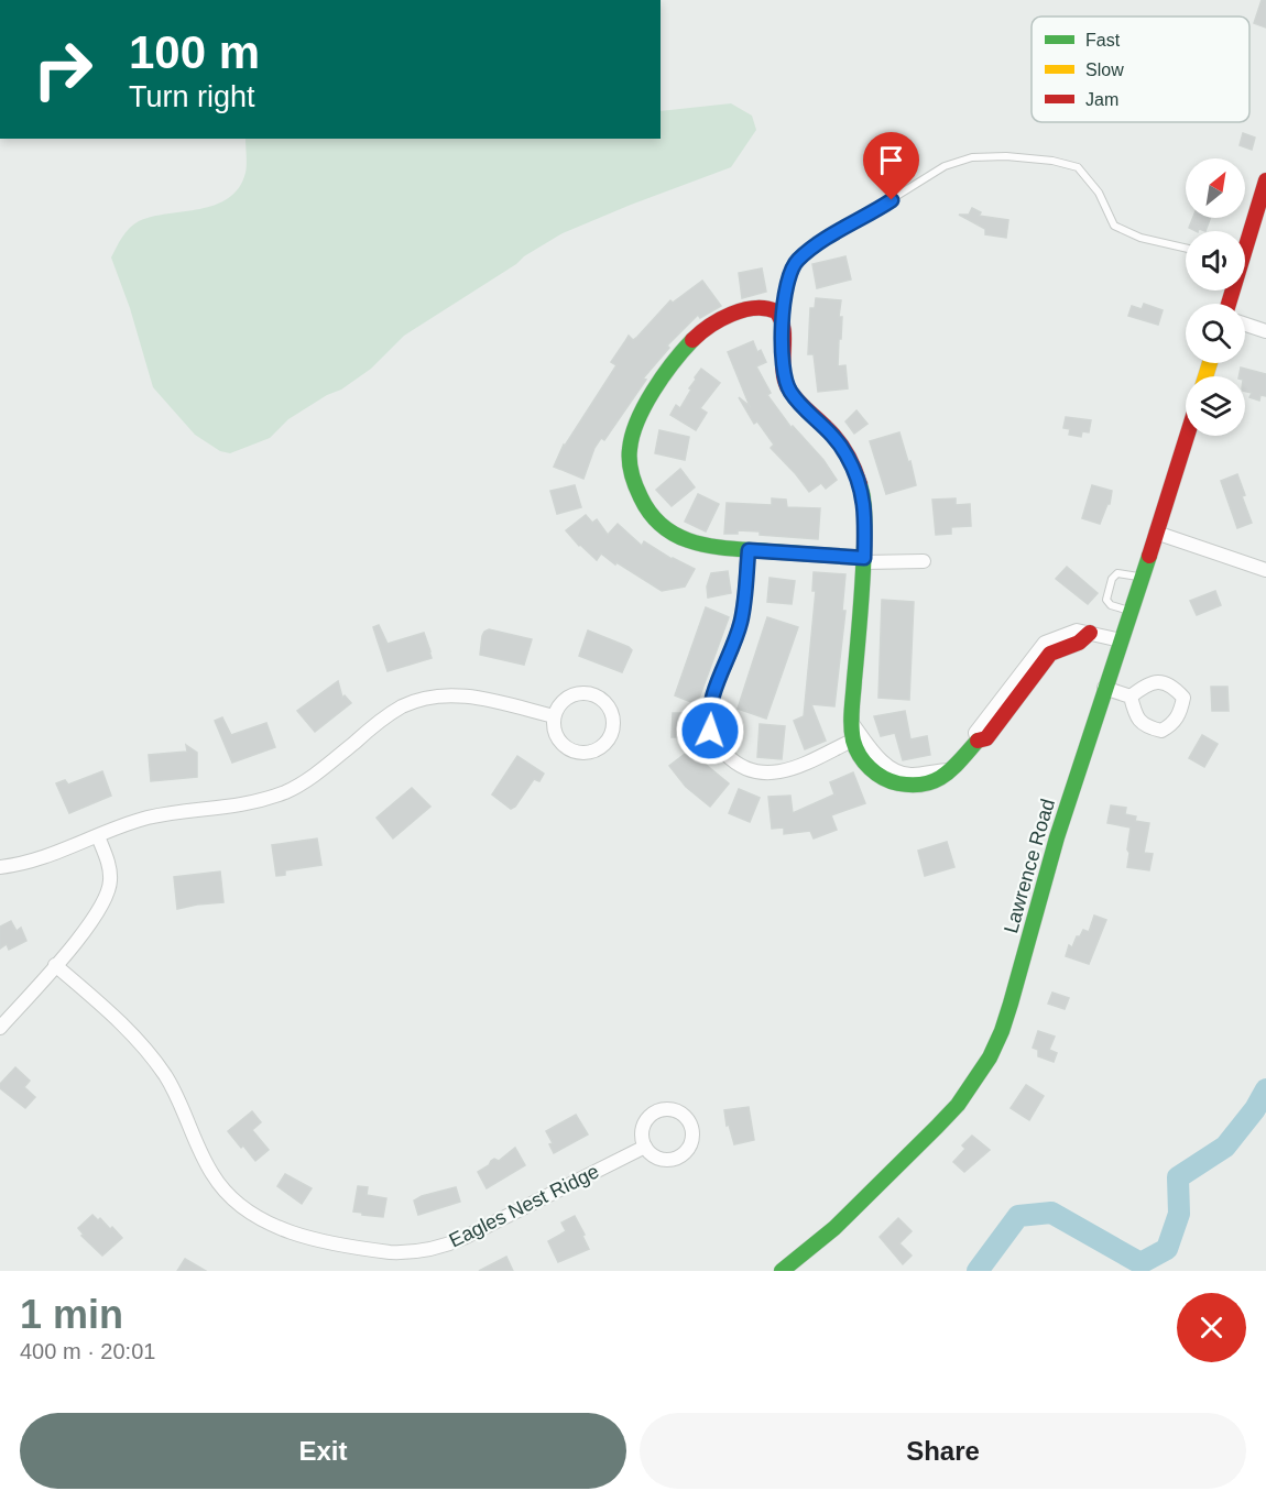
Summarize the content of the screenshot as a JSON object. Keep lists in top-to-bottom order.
{
  "streets": {
    "street": ["Lawrence Road", "Eagles Nest Ridge"]
  },
  "legend": ["Fast", "Slow", "Jam"],
  "north": "top right",
  "page": {
    "turn": ["100 m", "Turn right"],
    "heading": ["1 min", "400 m · 20:01"],
    "buttons": ["Exit", "Share"]
  }
}
